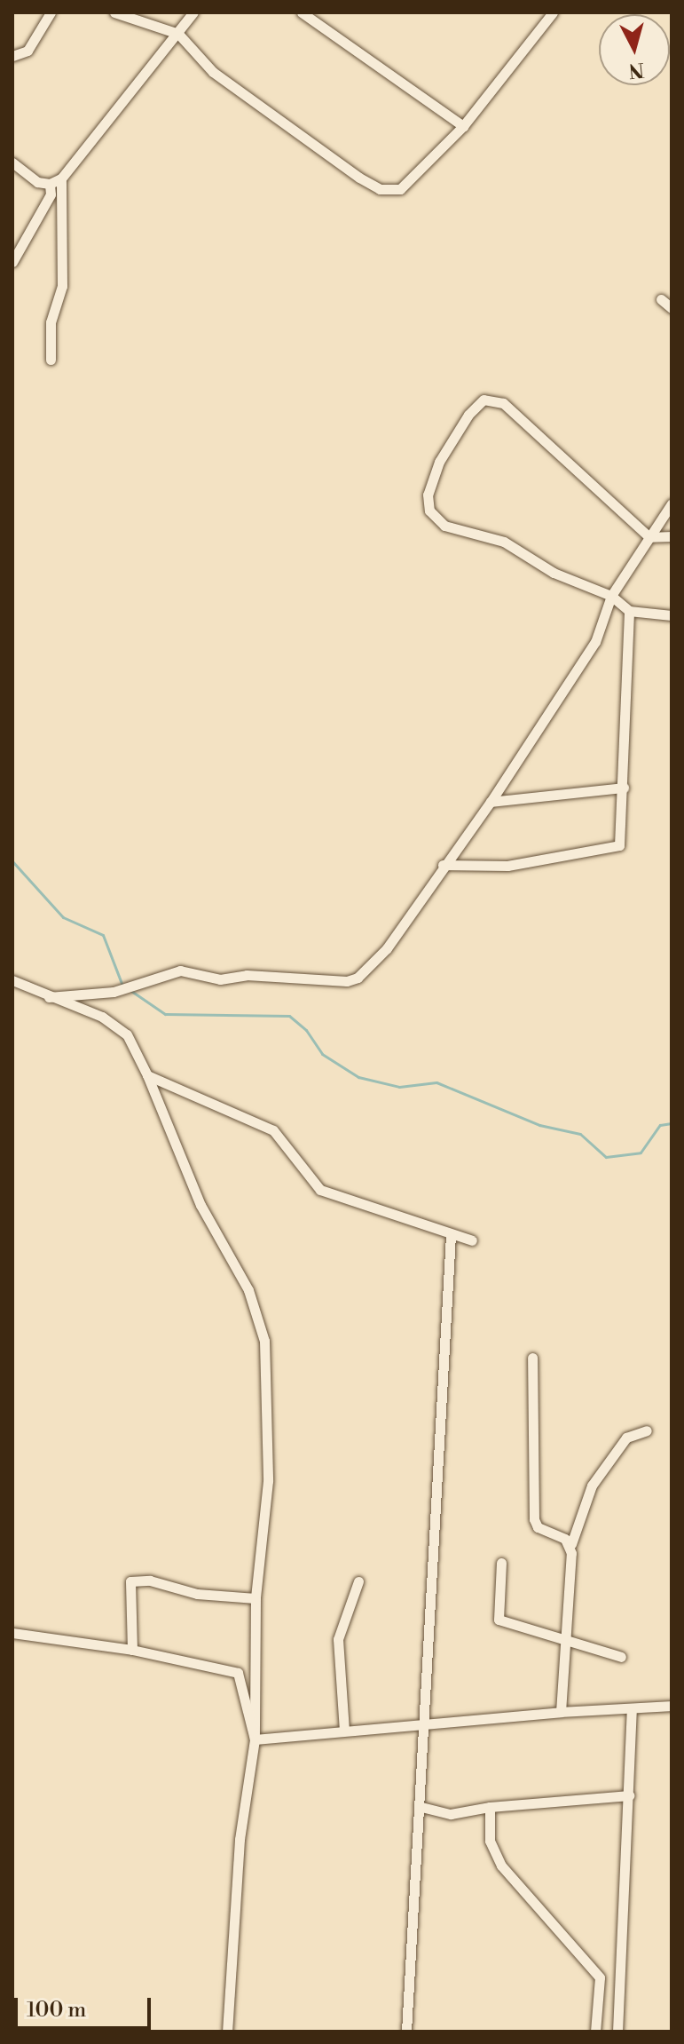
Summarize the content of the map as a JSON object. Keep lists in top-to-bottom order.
{
  "scale_bar": "100 m",
  "north": "bottom"
}
